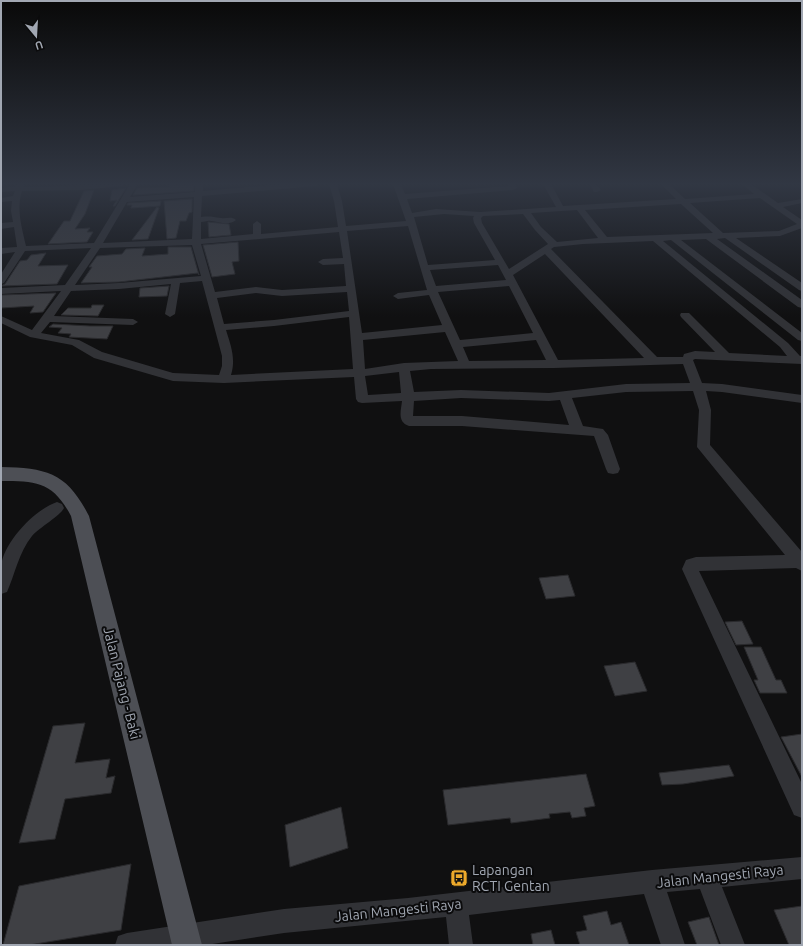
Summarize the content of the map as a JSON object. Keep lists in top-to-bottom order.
{
  "streets": {
    "main road": ["Jalan Pajang - Baki"],
    "street": ["Jalan Mangesti Raya"]
  },
  "crossings": [
    ["Jalan Pajang - Baki", "Jalan Mangesti Raya"]
  ],
  "places": {
    "bus stop": ["Lapangan RCTI Gentan"]
  },
  "north": "bottom"
}
